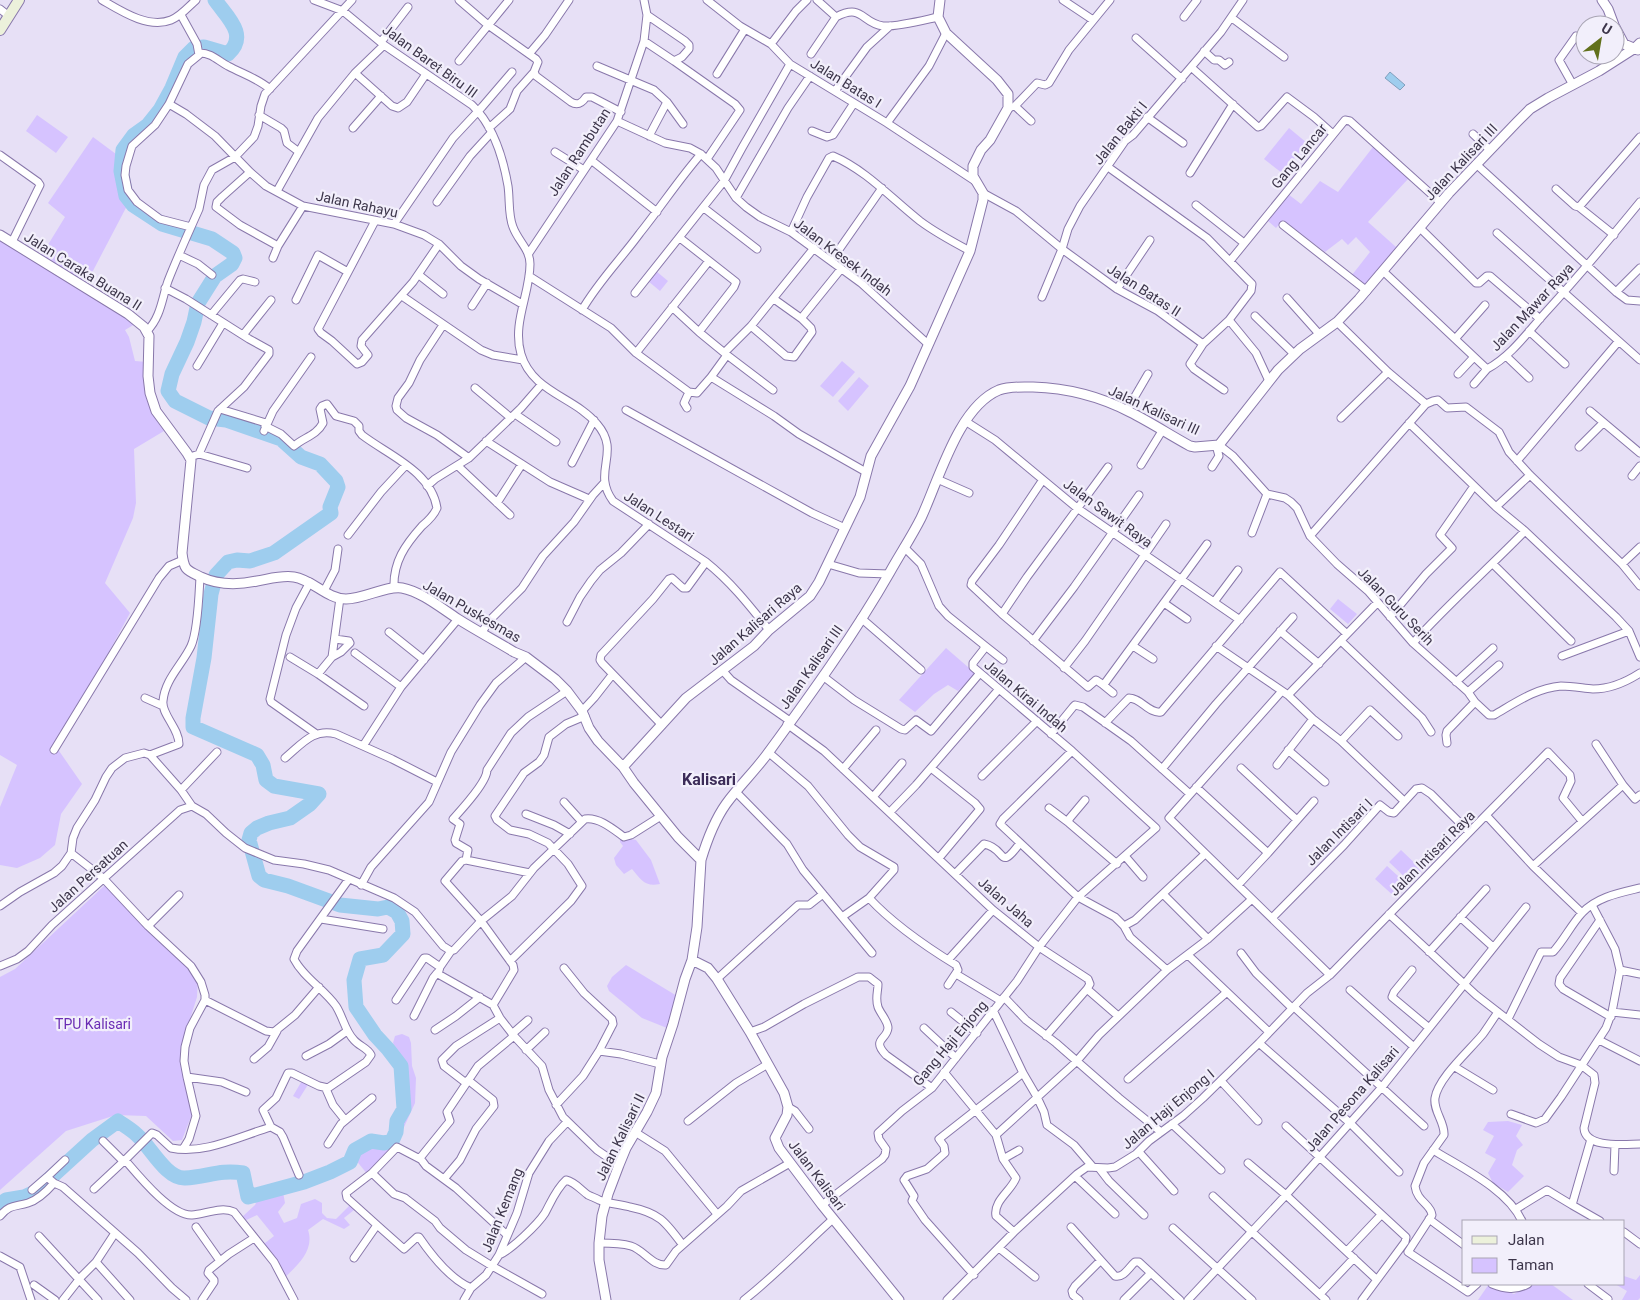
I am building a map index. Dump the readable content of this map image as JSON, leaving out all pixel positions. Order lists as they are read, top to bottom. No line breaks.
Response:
{"streets":{"street":["Jalan Baret Biru III","Jalan Batas I","Jalan Bakti I","Jalan Rambutan","Gang Lancar","Jalan Kalisari III","Jalan Rahayu","Jalan Kresek Indah","Jalan Caraka Buana II","Jalan Batas II","Jalan Mawar Raya","Jalan Sawit Raya","Jalan Lestari","Jalan Guru Serih","Jalan Puskesmas","Jalan Kalisari Raya","Jalan Kirai Indah","Jalan Intisari I","Jalan Intisari Raya","Jalan Persatuan","Jalan Jaha","Gang Haji Enjong","Jalan Pesona Kalisari","Jalan Haji Enjong I","Jalan Kalisari II","Jalan Kalisari","Jalan Kemang"]},"crossings":[["Jalan Baret Biru III","Jalan Rambutan"],["Jalan Batas I","Jalan Batas II"],["Jalan Batas I","Jalan Kalisari Raya"],["Jalan Bakti I","Jalan Batas II"],["Gang Lancar","Jalan Kalisari III"],["Jalan Kalisari III","Jalan Mawar Raya"],["Jalan Kalisari III","Jalan Sawit Raya"],["Jalan Kalisari III","Jalan Kirai Indah"],["Jalan Kalisari III","Jalan Jaha"],["Jalan Kresek Indah","Jalan Kalisari Raya"],["Jalan Batas II","Jalan Kalisari Raya"],["Jalan Lestari","Jalan Kalisari Raya"],["Jalan Puskesmas","Jalan Kalisari Raya"],["Jalan Kalisari Raya","Jalan Jaha"],["Jalan Kirai Indah","Jalan Jaha"],["Jalan Intisari I","Jalan Intisari Raya"],["Jalan Intisari Raya","Jalan Haji Enjong I"],["Jalan Jaha","Gang Haji Enjong"],["Gang Haji Enjong","Jalan Kalisari"]],"districts":["Kalisari"],"parks":["TPU Kalisari"],"legend":["Jalan","Taman"],"north":"top right"}
